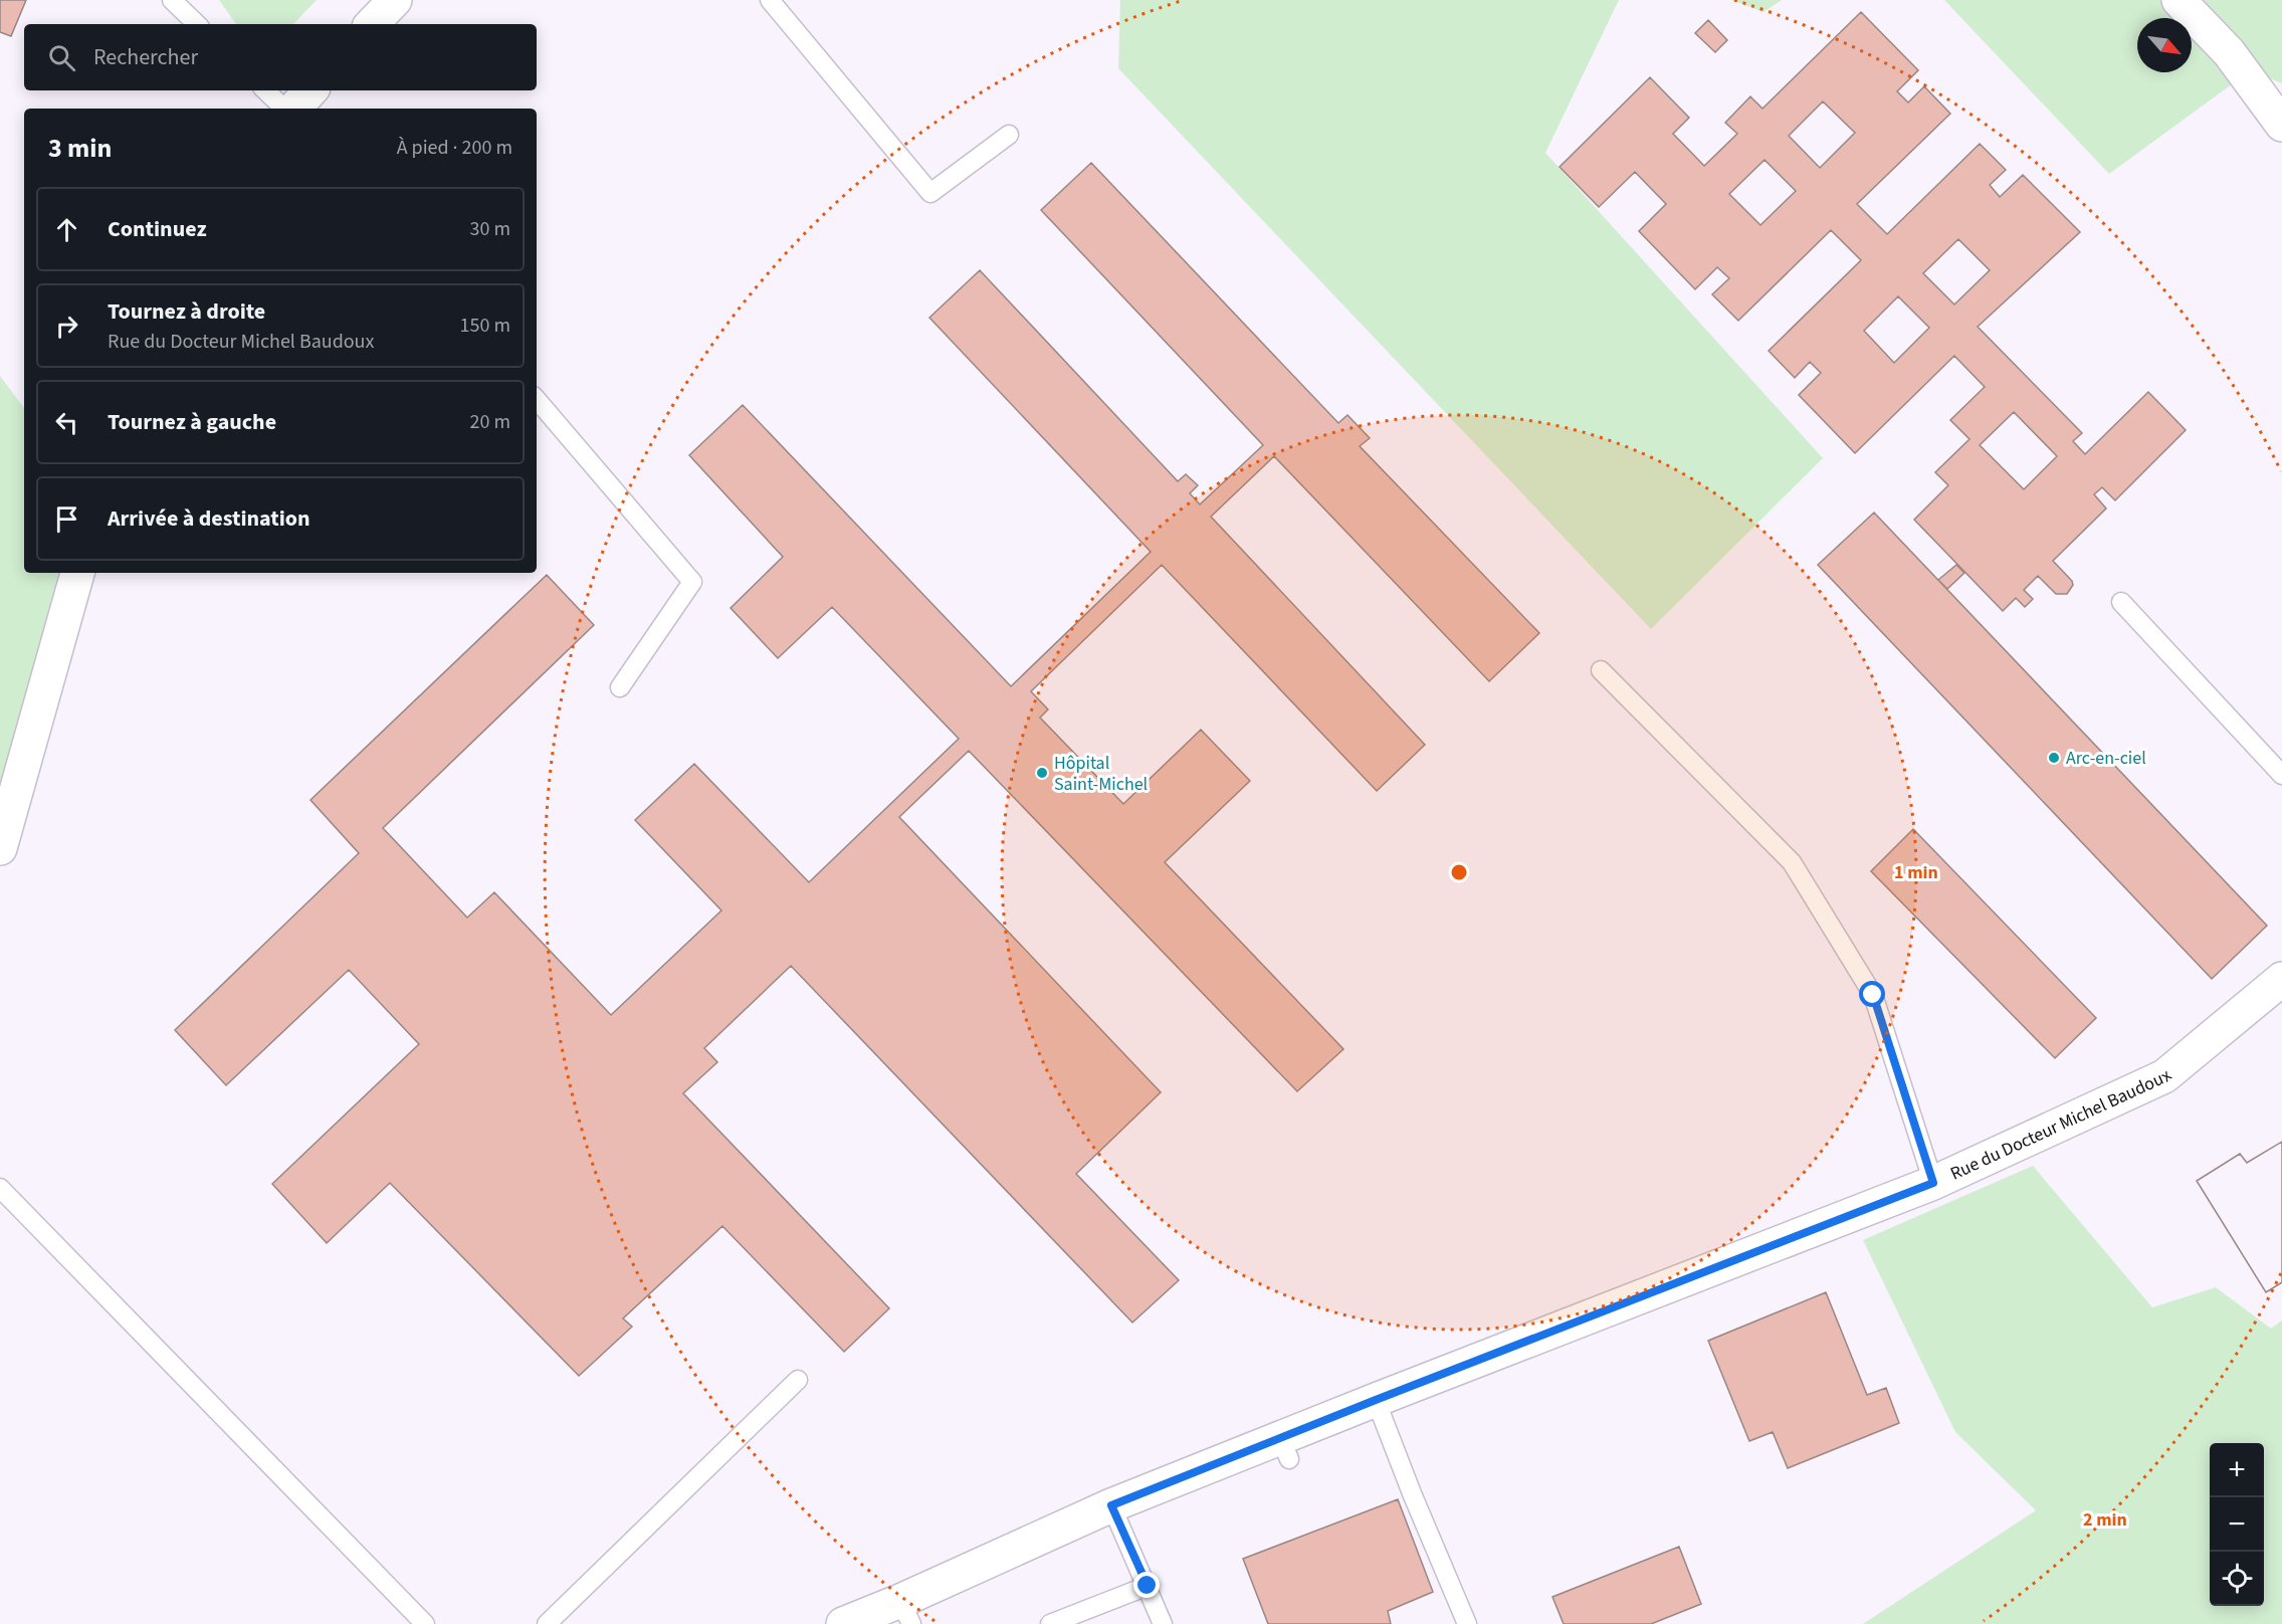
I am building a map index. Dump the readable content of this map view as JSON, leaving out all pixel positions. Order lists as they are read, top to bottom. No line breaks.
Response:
{"streets":{"street":["Rue du Docteur Michel Baudoux"]},"places":["Arc-en-ciel","Hôpital Saint-Michel"],"north":"bottom right","page":{"search":"Rechercher","heading":["3 min","À pied · 200 m"],"list":[["Continuez","30 m"],["Tournez à droite","Rue du Docteur Michel Baudoux","150 m"],["Tournez à gauche","20 m"],"Arrivée à destination"],"map_buttons":["+","−"]},"rings":["1 min","2 min"]}
